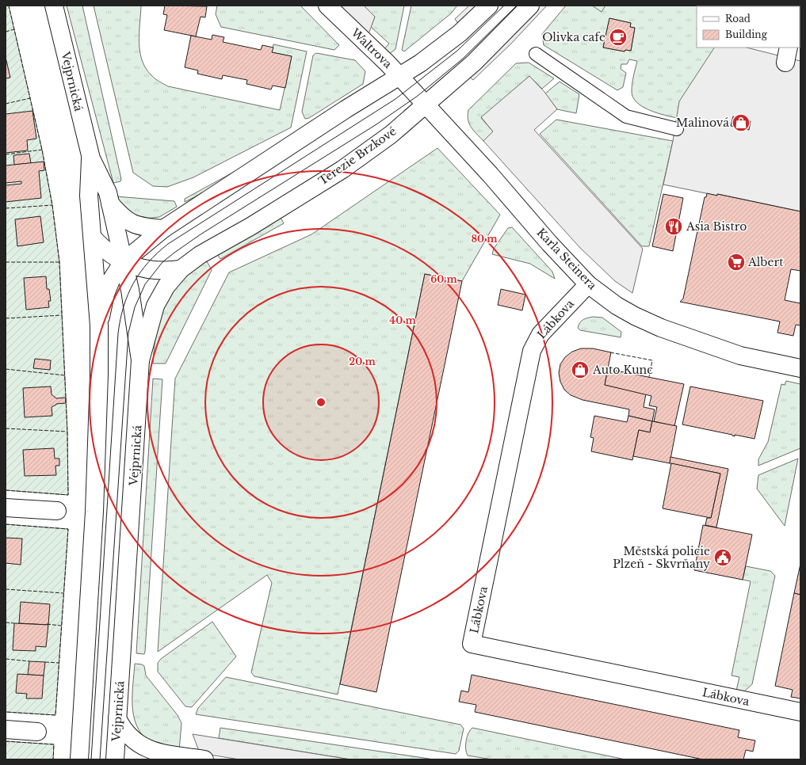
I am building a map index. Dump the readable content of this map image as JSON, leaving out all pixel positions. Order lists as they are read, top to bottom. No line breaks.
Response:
{"streets":{"street":["Waltrova","Vejprnická","Terezie Brzkové","Karla Steinera","Lábkova"]},"crossings":[["Waltrova","Karla Steinera"],["Vejprnická","Terezie Brzkové"],["Terezie Brzkové","Karla Steinera"],["Karla Steinera","Lábkova"]],"places":{"cafe":["Olivka cafe"],"shop":["Malinová","Auto Kunc"],"restaurant":["Asia Bistro"],"supermarket":["Albert"],"public building":["Městská policie Plzeň - Skvrňany"]},"legend":["Road","Building"],"rings":["80 m","60 m","40 m","20 m"]}
